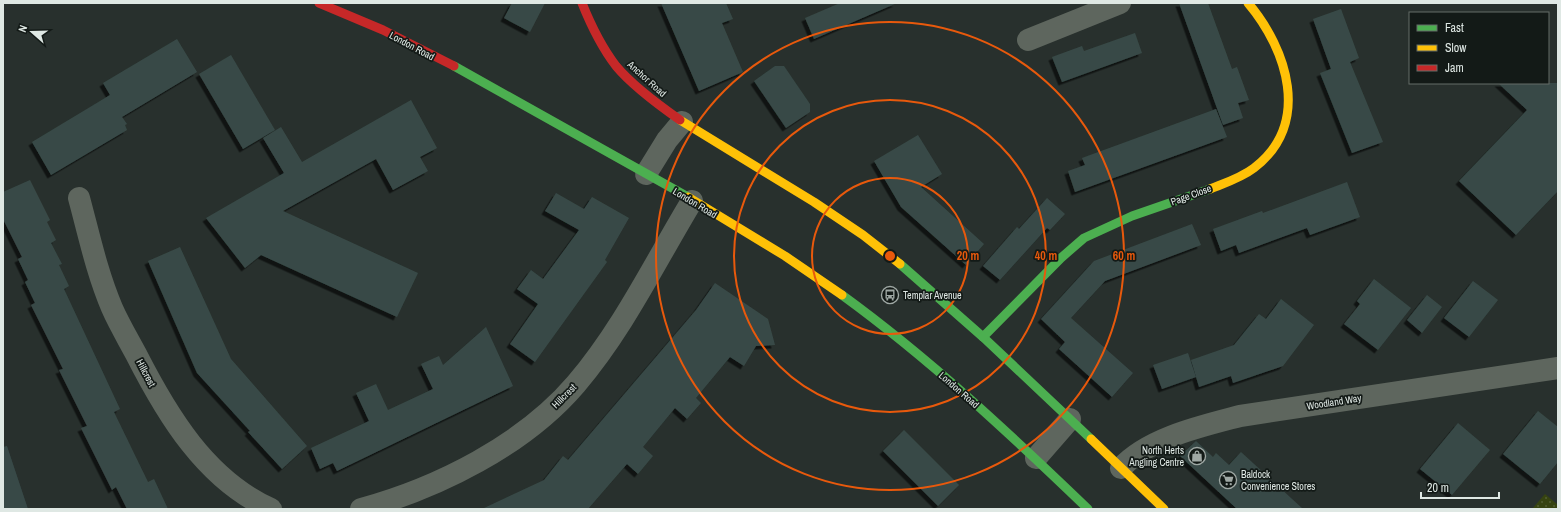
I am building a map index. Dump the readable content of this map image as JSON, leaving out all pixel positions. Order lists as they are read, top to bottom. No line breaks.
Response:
{"streets":{"street":["London Road","Anchor Road","Page Close","Hillcrest","Woodland Way"]},"crossings":[["London Road","Hillcrest"]],"places":{"bus stop":["Templar Avenue"],"shop":["North Herts Angling Centre"],"supermarket":["Baldock Convenience Stores"]},"legend":["Fast","Slow","Jam"],"scale_bar":"20 m","north":"left","rings":["20 m","40 m","60 m"]}
